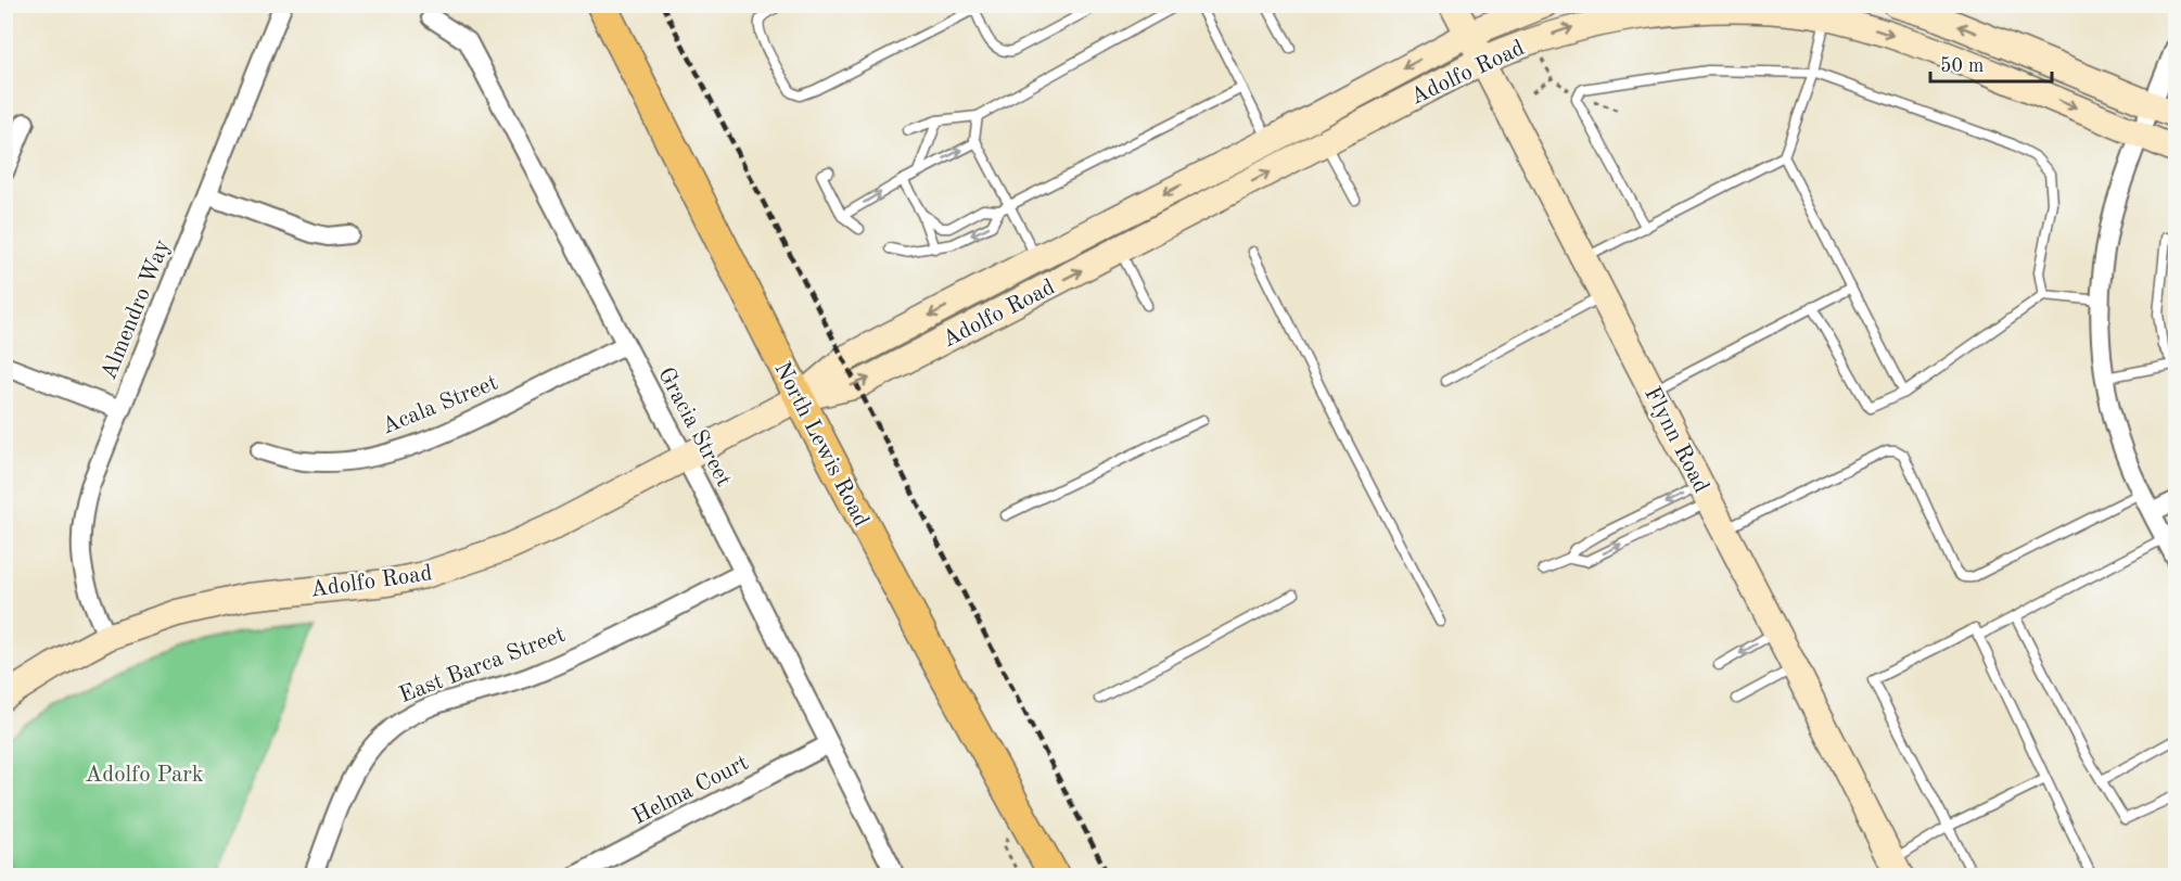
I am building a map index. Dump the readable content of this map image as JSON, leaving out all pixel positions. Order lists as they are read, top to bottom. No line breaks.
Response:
{"streets":{"main road":["Adolfo Road","Flynn Road","North Lewis Road"],"street":["Almendro Way","Acala Street","Gracia Street","East Barca Street","Helma Court"]},"crossings":[["Adolfo Road","Almendro Way"],["Adolfo Road","Gracia Street"],["Adolfo Road","Flynn Road"],["Adolfo Road","North Lewis Road"],["Acala Street","Gracia Street"],["Gracia Street","East Barca Street"],["Gracia Street","Helma Court"]],"parks":["Adolfo Park"],"scale_bar":"50 m"}
